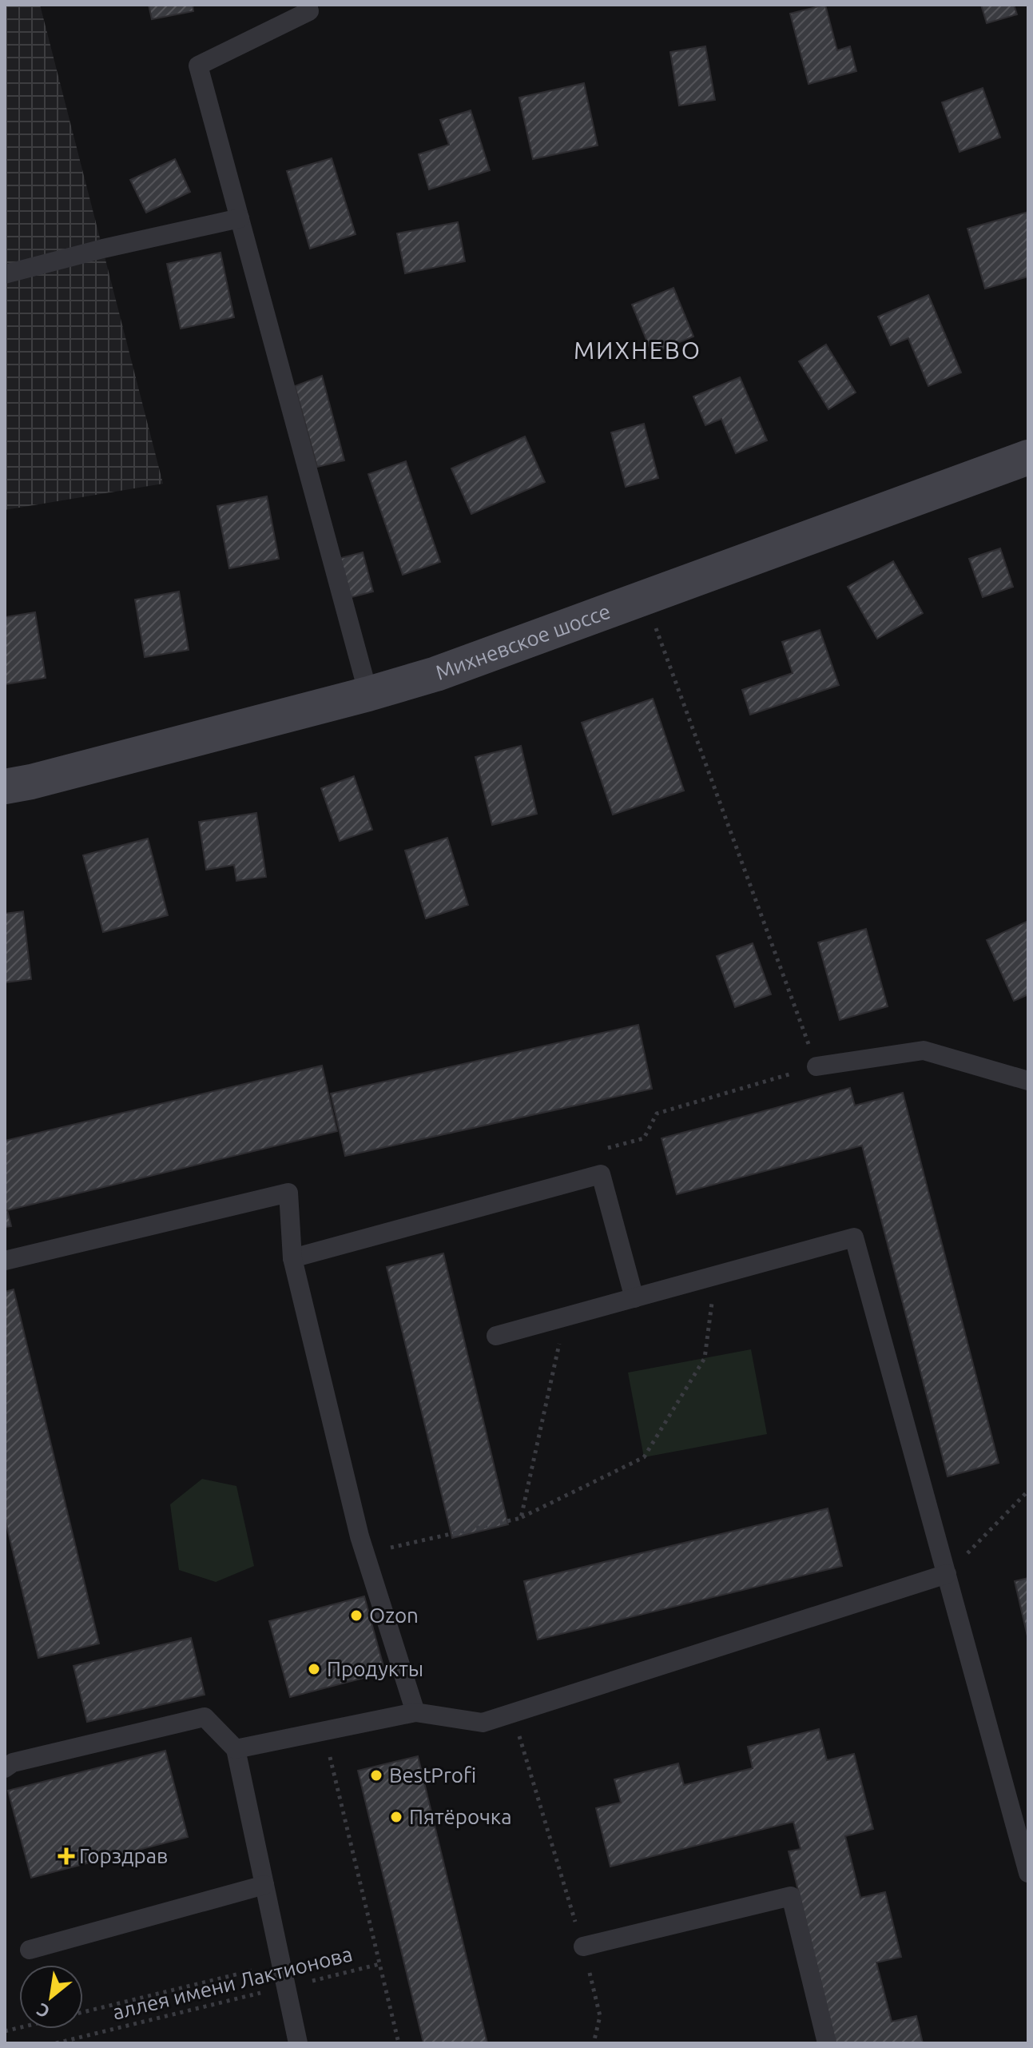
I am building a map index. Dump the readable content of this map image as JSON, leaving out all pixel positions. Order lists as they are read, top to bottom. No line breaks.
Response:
{"streets":{"street":["Михневское шоссе"],"path":["аллея имени Лактионова"]},"districts":["МИХНЕВО"],"places":{"other":["Ozon","Продукты","BestProfi","Пятёрочка"],"health":["Горздрав"]},"north":"bottom left"}
